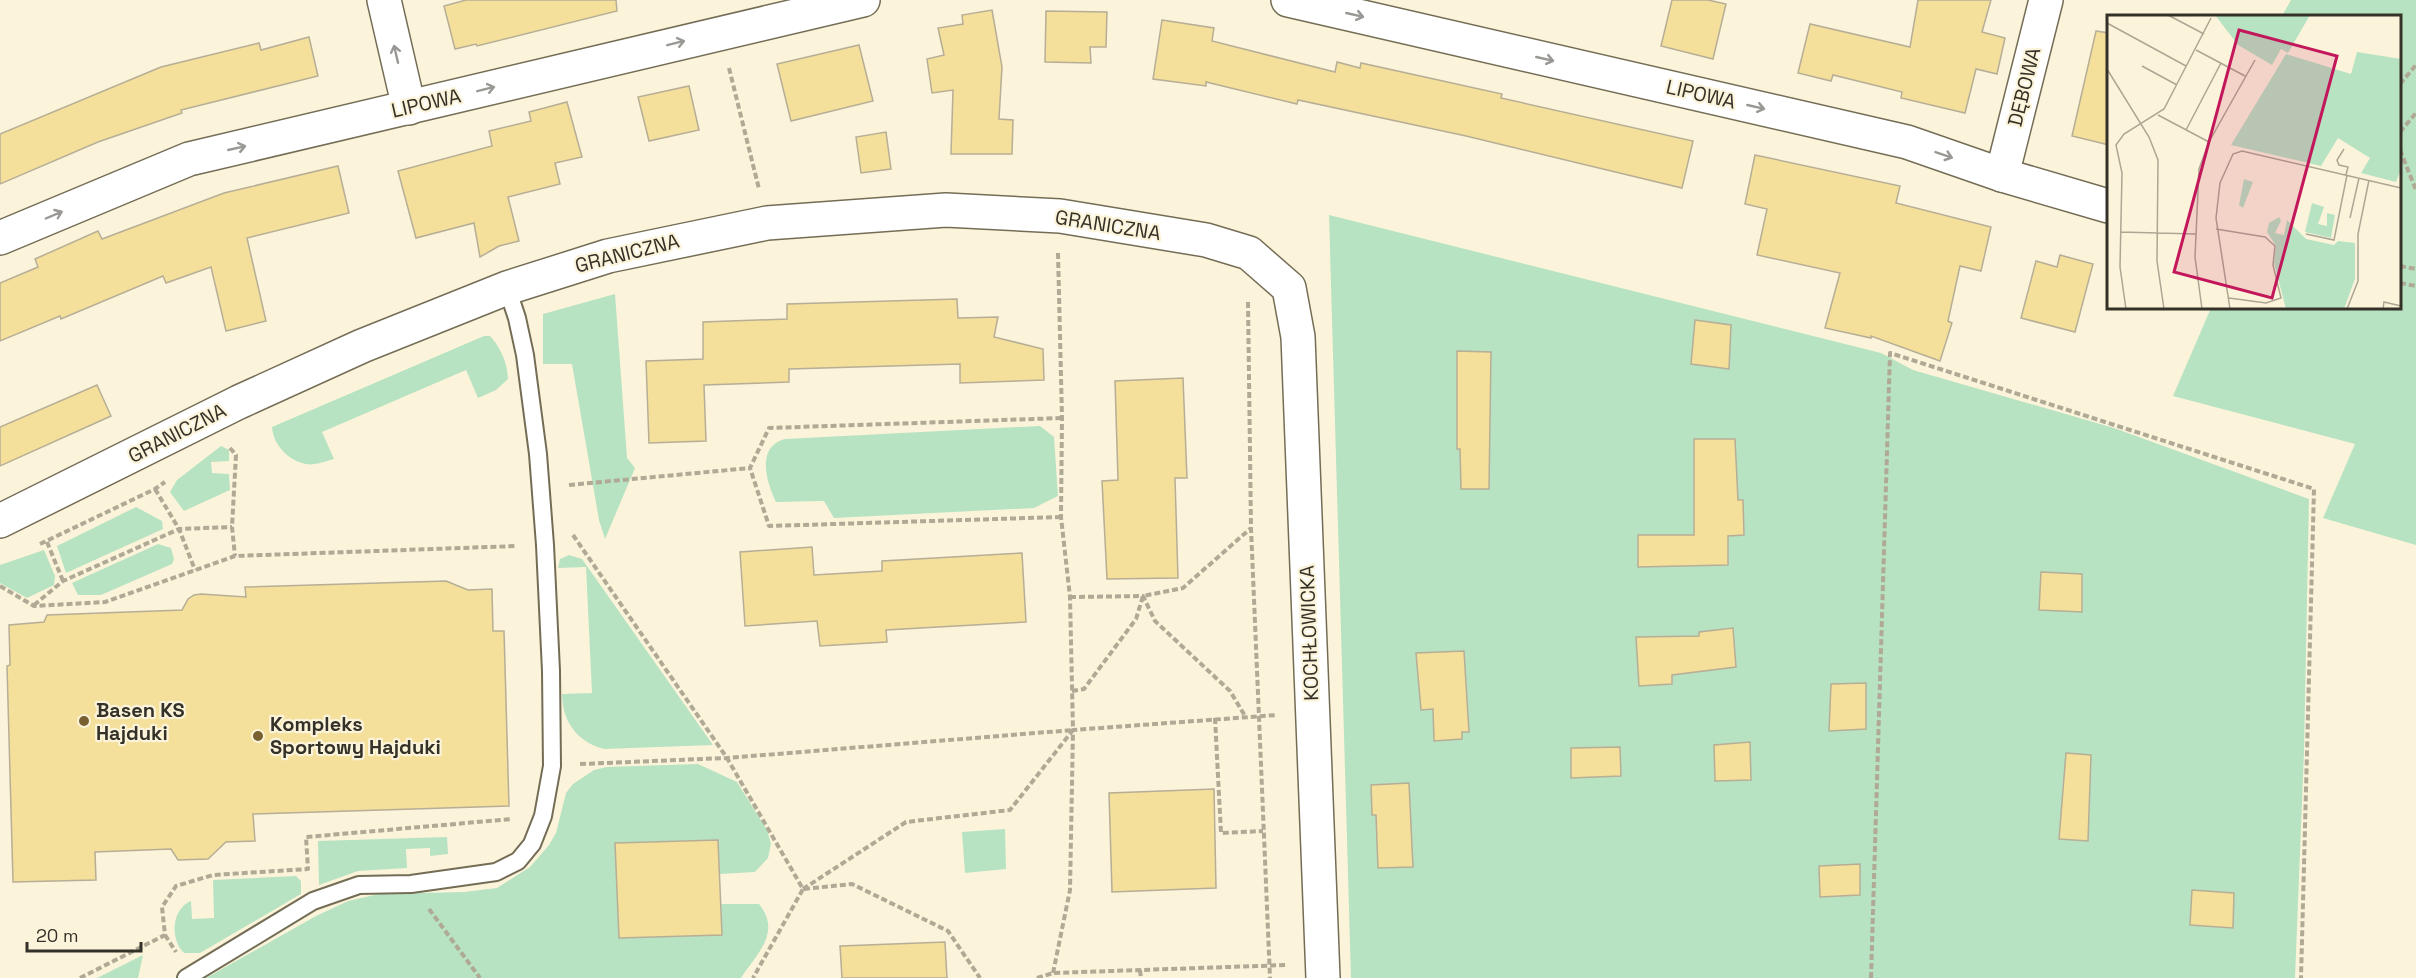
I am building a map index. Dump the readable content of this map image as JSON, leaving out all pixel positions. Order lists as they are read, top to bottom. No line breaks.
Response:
{"streets":{"street":["DĘBOWA","LIPOWA","GRANICZNA","KOCHŁOWICKA"]},"crossings":[["DĘBOWA","LIPOWA"],["GRANICZNA","KOCHŁOWICKA"]],"one_way":["LIPOWA"],"places":["Basen KS Hajduki","Kompleks Sportowy Hajduki"],"scale_bar":"20 m"}
